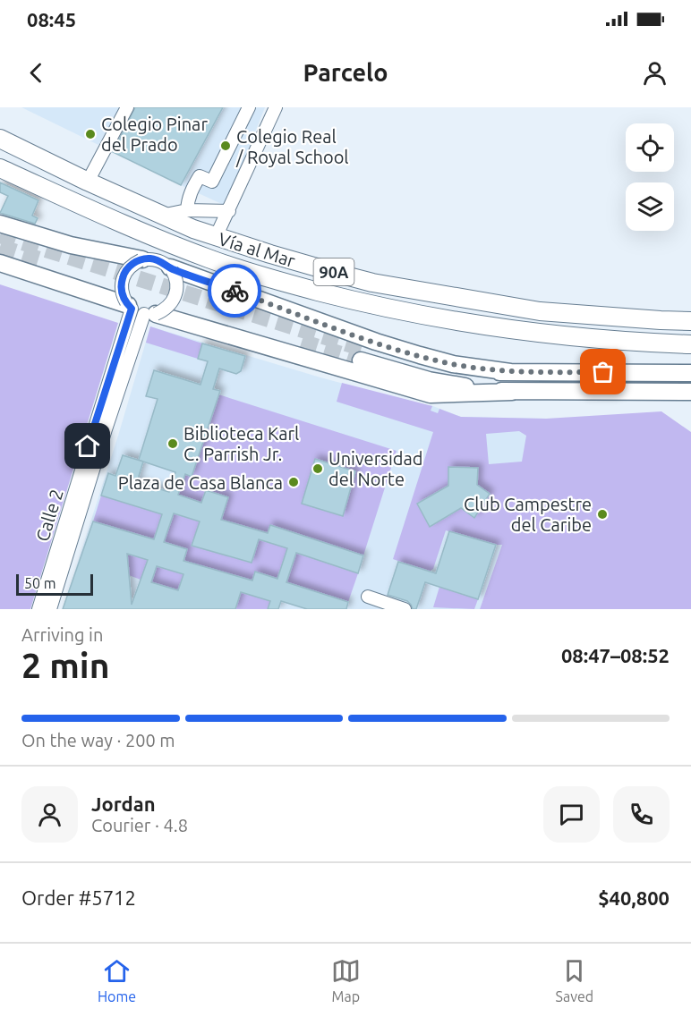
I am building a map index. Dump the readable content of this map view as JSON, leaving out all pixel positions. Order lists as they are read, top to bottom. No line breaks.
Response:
{"streets":{"highway":["Vía al Mar","90A"],"street":["Calle 2"]},"places":["Colegio Pinar del Prado","Colegio Real / Royal School","Biblioteca Karl C. Parrish Jr.","Universidad del Norte","Plaza de Casa Blanca","Club Campestre del Caribe"],"scale_bar":"50 m","page":{"status":"08:45","header":"Parcelo","scale":"50 m","heading":["2 min","Arriving in","08:47–08:52"],"panel":["Jordan","Courier · 4.8","Order #5712","$40,800"],"bar":"On the way · 200 m","tabs":["Home","Map","Saved"]}}
